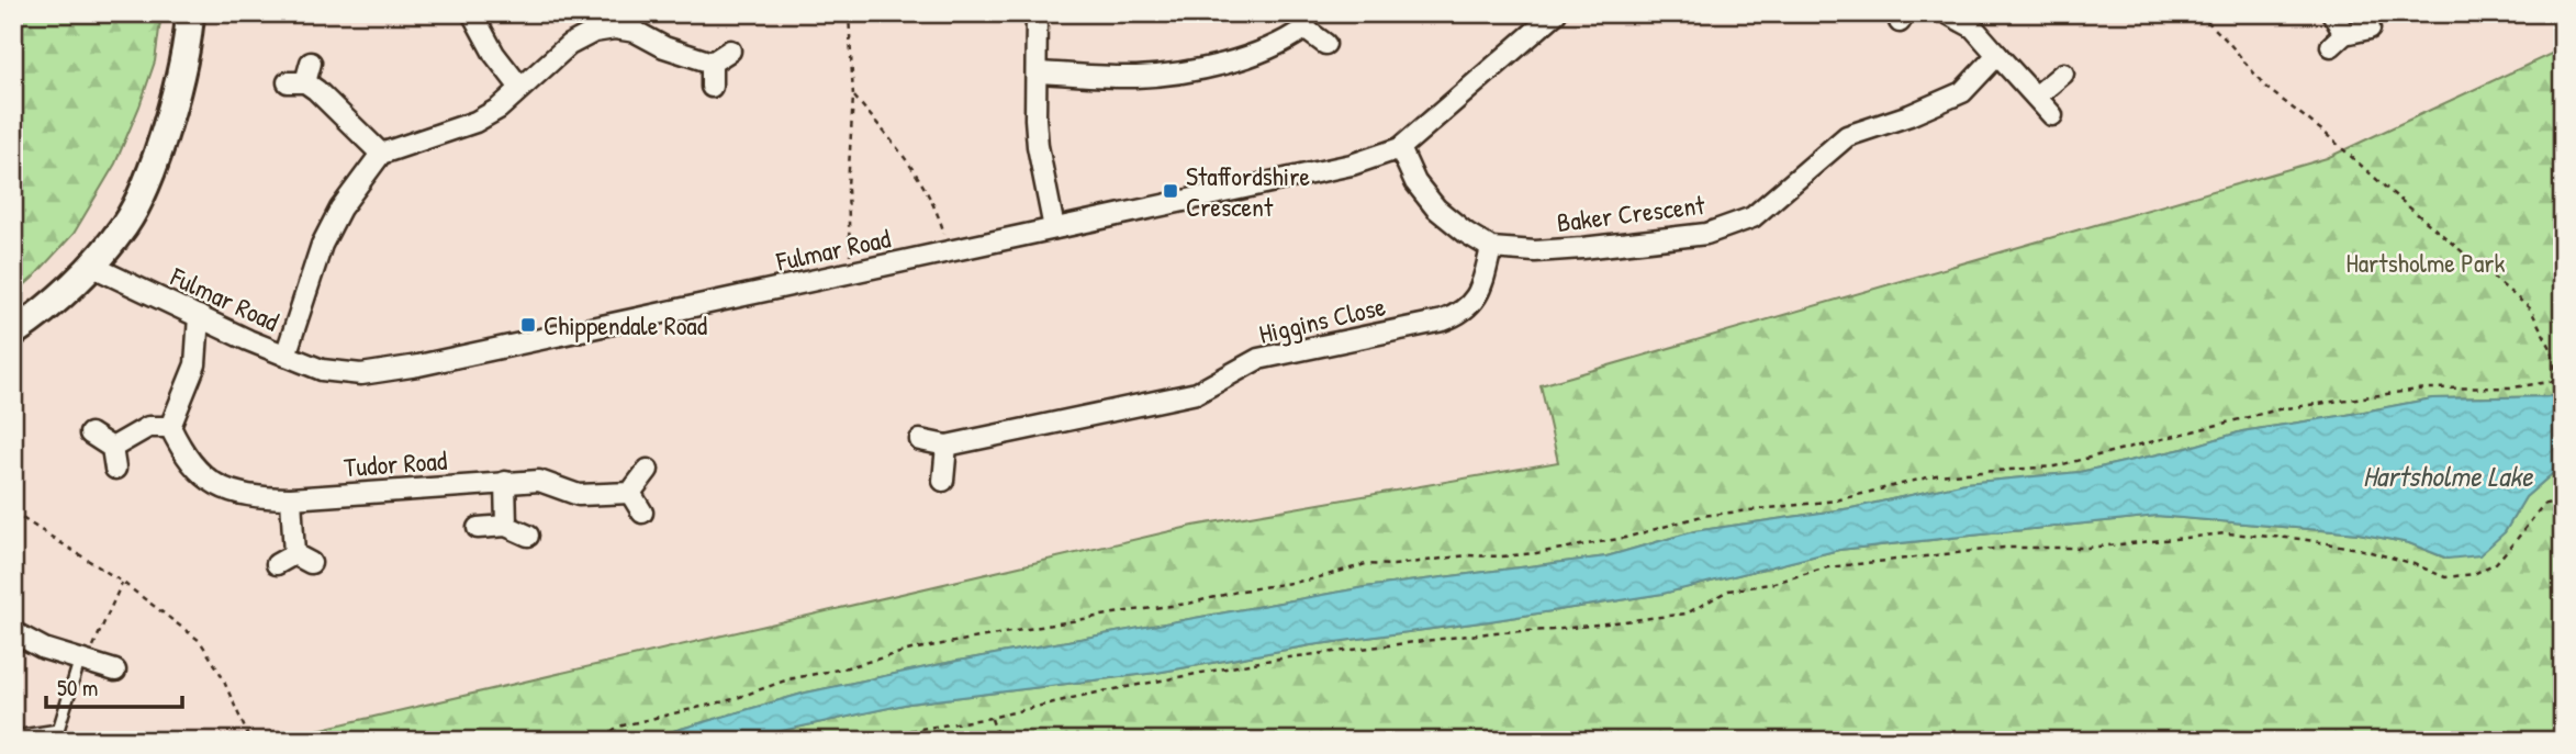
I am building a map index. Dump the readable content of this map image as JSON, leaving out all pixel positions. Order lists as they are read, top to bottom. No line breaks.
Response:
{"streets":{"street":["Baker Crescent","Fulmar Road","Higgins Close","Tudor Road"]},"crossings":[["Baker Crescent","Fulmar Road"],["Baker Crescent","Higgins Close"]],"water":["Hartsholme Lake"],"parks":["Hartsholme Park"],"places":{"transit":["Staffordshire Crescent","Chippendale Road"]},"scale_bar":"50 m"}
